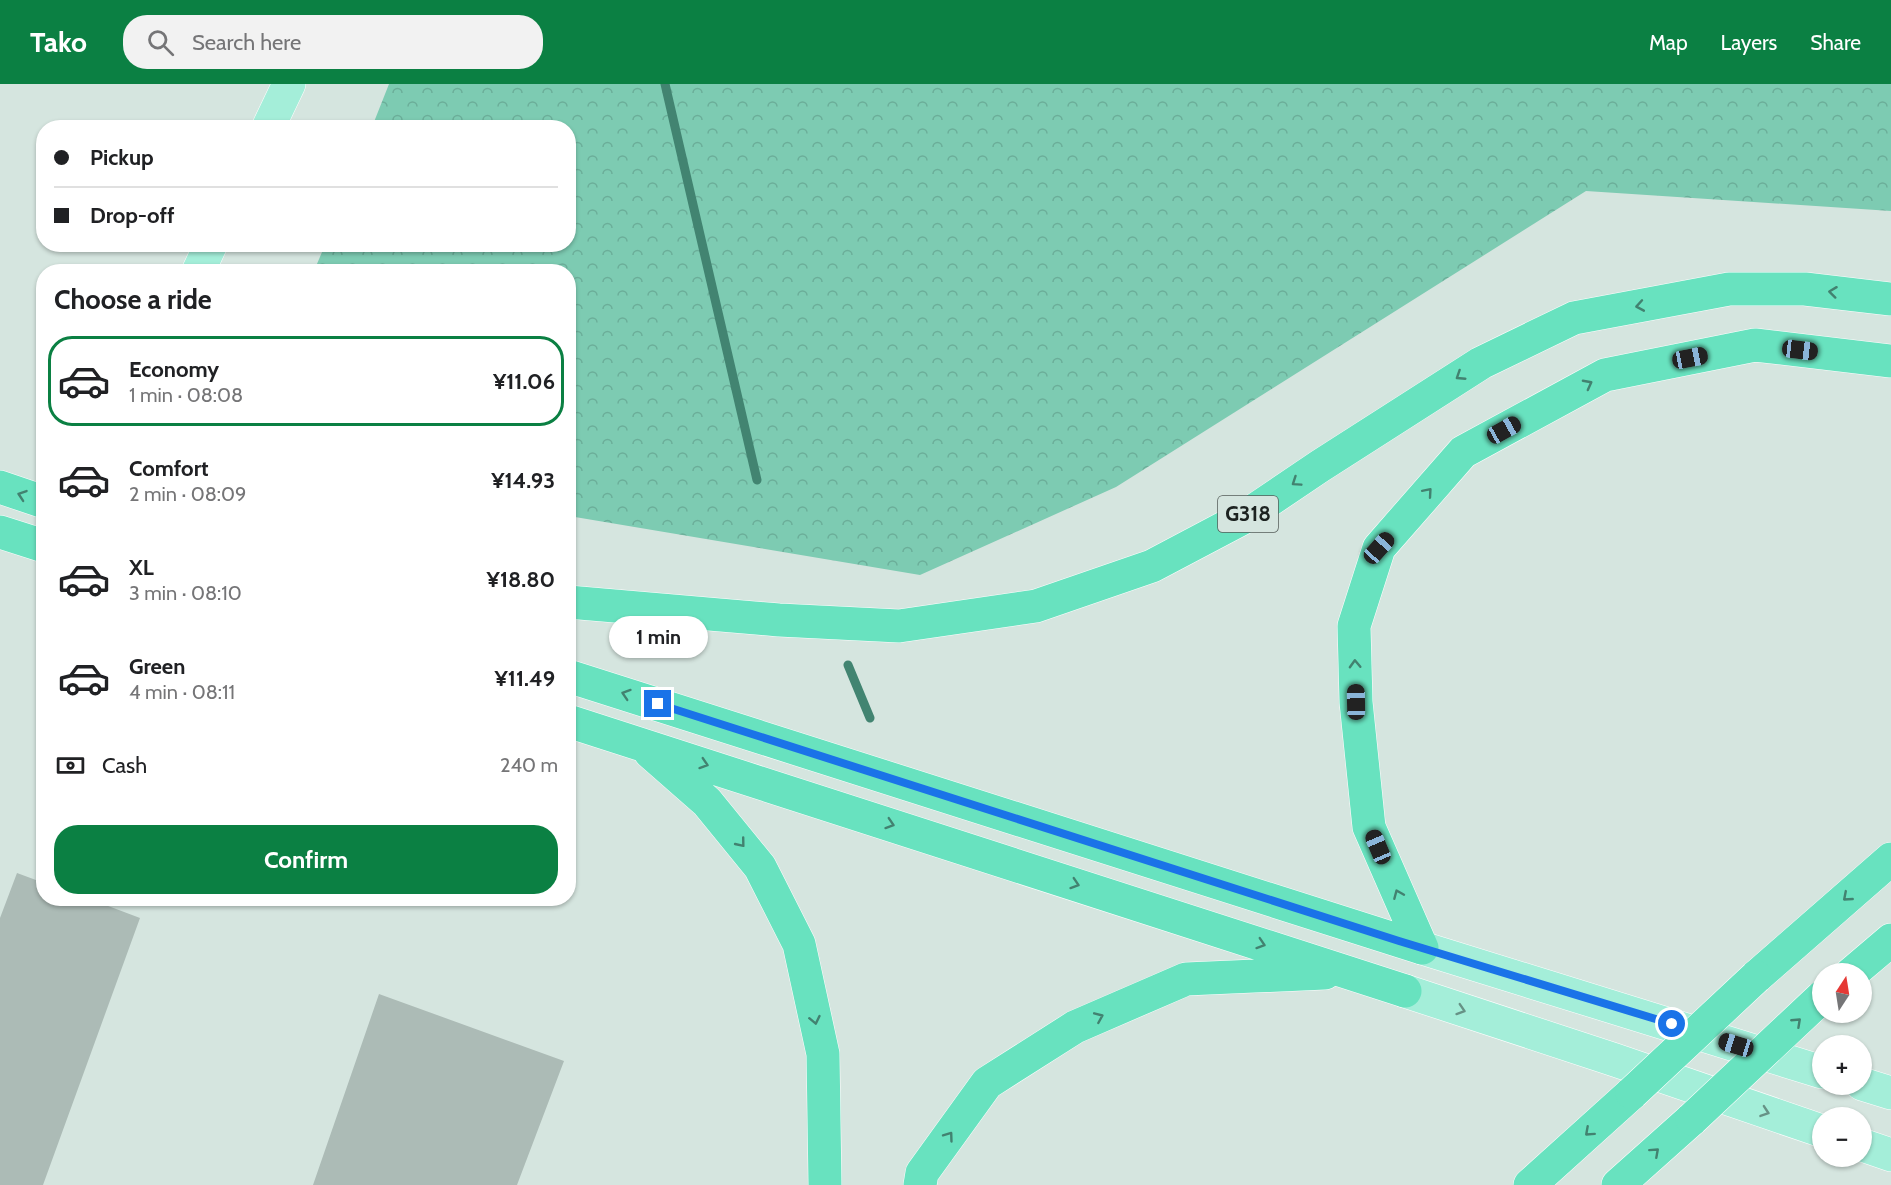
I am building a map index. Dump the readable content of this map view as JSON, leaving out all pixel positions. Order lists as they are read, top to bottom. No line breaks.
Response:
{"streets":{"highway":["G318"]},"north":"top","page":{"header":"Tako","search":"Search here","nav":["Map","Layers","Share"],"banner":["Pickup","Drop-off"],"heading":"Choose a ride","list":[{"name":"Economy","note":"1 min · 08:08","value":"¥11.06"},{"name":"Comfort","note":"2 min · 08:09","value":"¥14.93"},{"name":"XL","note":"3 min · 08:10","value":"¥18.80"},{"name":"Green","note":"4 min · 08:11","value":"¥11.49"}],"bubble":"1 min","pay":["Cash","240 m"],"buttons":"Confirm","map_buttons":["+","−"]}}
